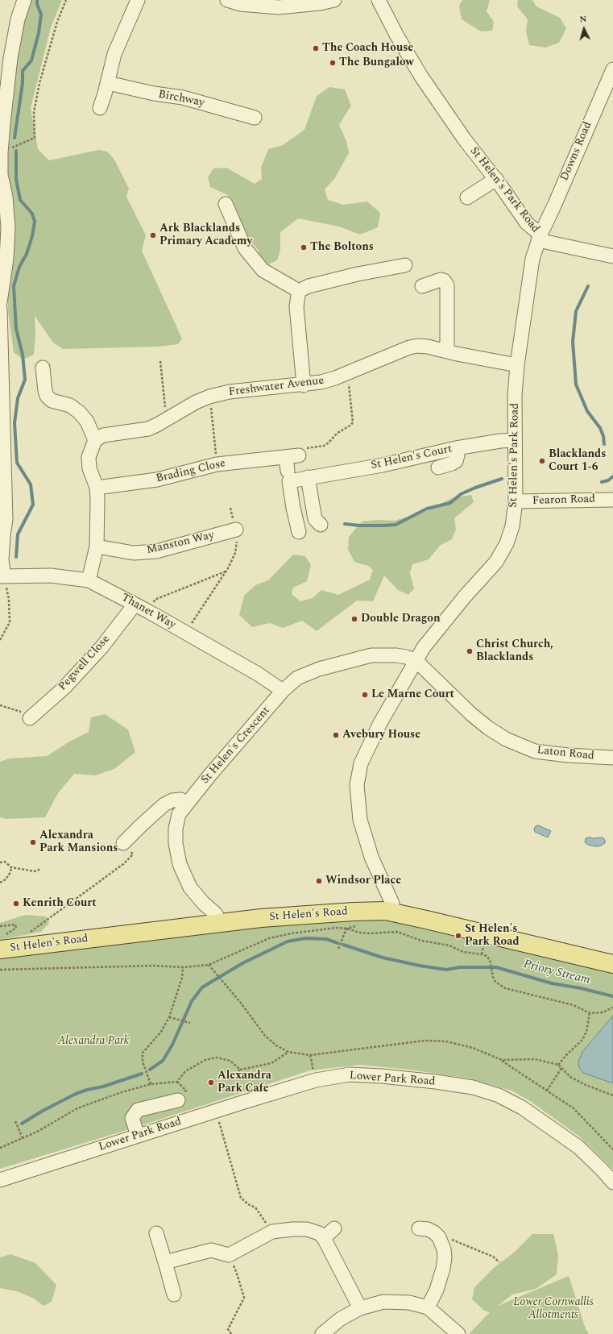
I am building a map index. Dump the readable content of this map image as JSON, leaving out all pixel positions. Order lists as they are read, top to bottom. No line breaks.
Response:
{"streets":{"main road":["St Helen's Road"],"street":["Birchway","Downs Road","St Helen's Park Road","Freshwater Avenue","St Helen's Court","Brading Close","Fearon Road","Manston Way","Thanet Way","Pegwell Close","St Helen's Crescent","Laton Road","Lower Park Road"]},"crossings":[["Downs Road","St Helen's Park Road"],["St Helen's Park Road","Freshwater Avenue"],["St Helen's Park Road","St Helen's Court"],["St Helen's Park Road","Fearon Road"],["St Helen's Park Road","St Helen's Crescent"],["St Helen's Park Road","Laton Road"],["St Helen's Park Road","St Helen's Road"],["Thanet Way","Pegwell Close"],["Thanet Way","St Helen's Crescent"],["St Helen's Crescent","Laton Road"],["St Helen's Crescent","St Helen's Road"]],"water":["Priory Stream"],"parks":["Alexandra Park","Lower Cornwallis Allotments"],"places":["The Coach House","The Bungalow","Ark Blacklands Primary Academy","The Boltons","Blacklands Court 1-6","Double Dragon","Christ Church, Blacklands","Le Marne Court","Avebury House","Alexandra Park Mansions","Windsor Place","Kenrith Court","St Helen's Park Road","Alexandra Park Cafe"],"north":"top"}
